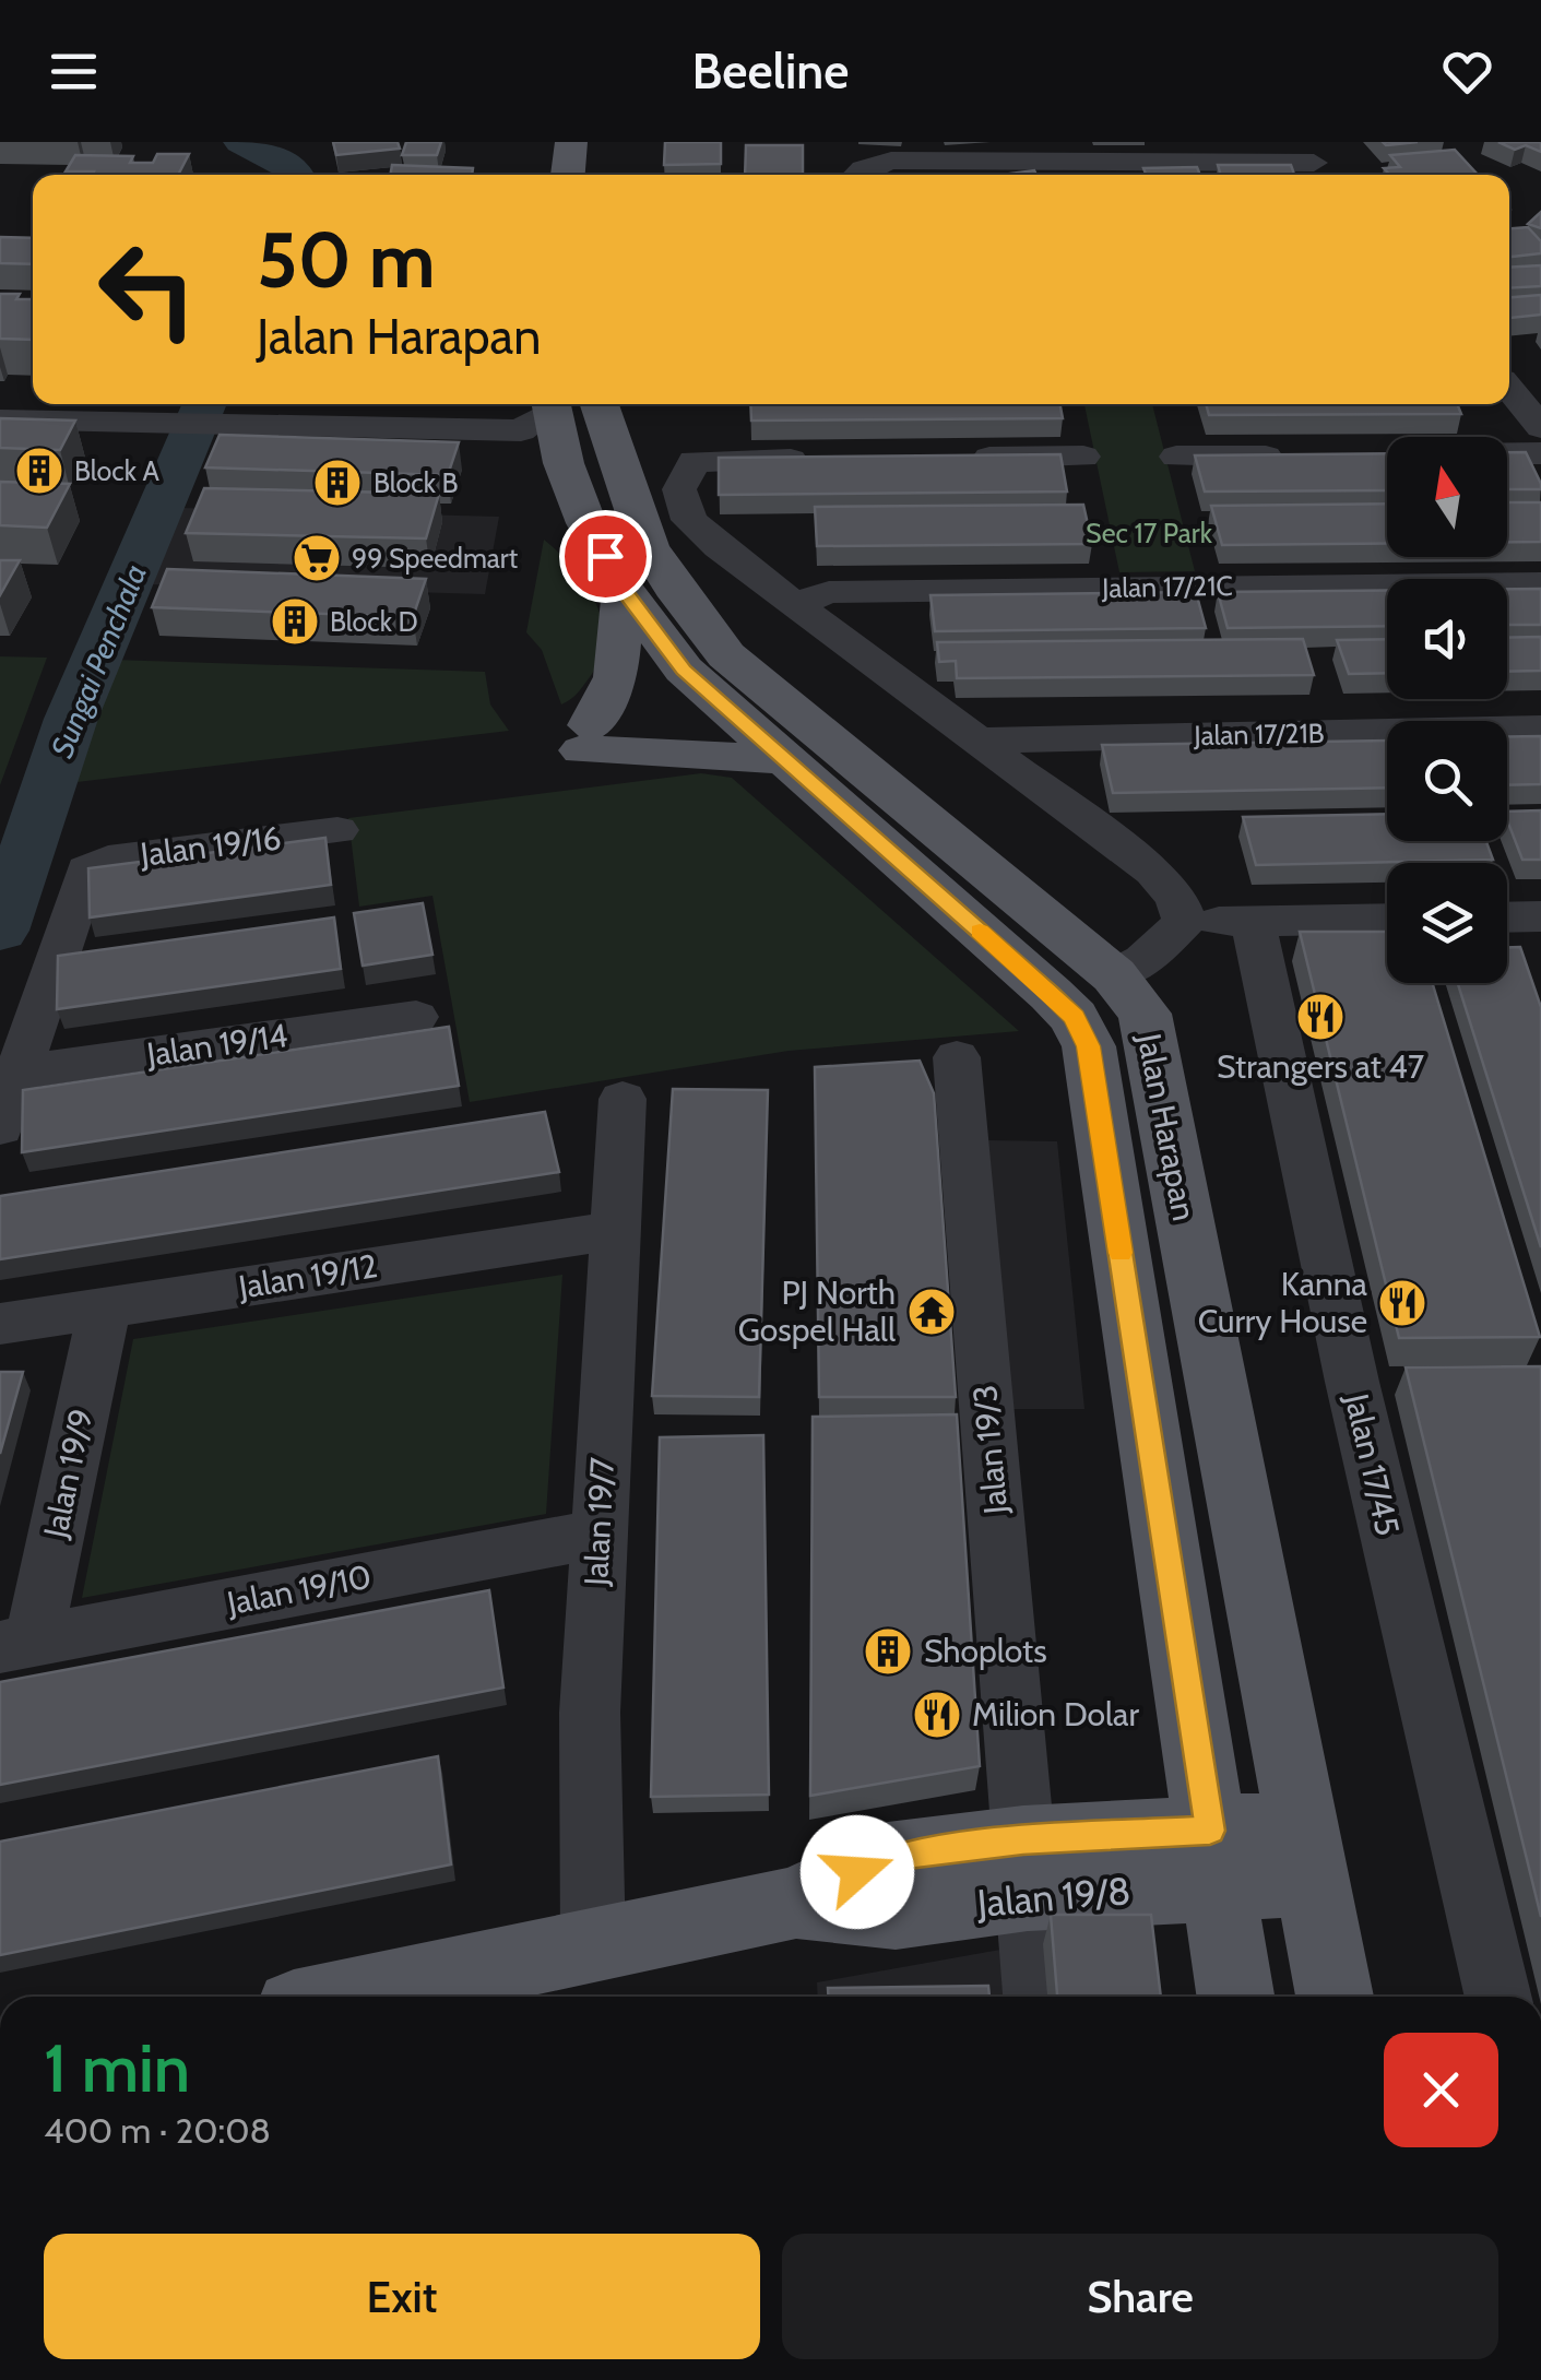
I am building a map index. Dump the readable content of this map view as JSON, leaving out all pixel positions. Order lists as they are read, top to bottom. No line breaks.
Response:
{"streets":{"main road":["Jalan Harapan","Jalan 19/8"],"street":["Jalan 17/21C","Jalan 17/21B","Jalan 19/16","Jalan 19/14","Jalan 19/12","Jalan 19/3","Jalan 17/45","Jalan 19/9","Jalan 19/7","Jalan 19/10"]},"crossings":[["Jalan 19/16","Jalan 19/14"],["Jalan Harapan","Jalan 19/8"],["Jalan 19/12","Jalan 19/9"],["Jalan 19/12","Jalan 19/7"],["Jalan 19/3","Jalan 19/8"],["Jalan 19/9","Jalan 19/10"],["Jalan 19/7","Jalan 19/10"],["Jalan 19/7","Jalan 19/8"]],"water":["Sungai Penchala"],"parks":["Sec 17 Park"],"places":{"building":["Block A","Block B","Block D","Shoplots"],"supermarket":["99 Speedmart"],"restaurant":["Strangers at 47","Kanna Curry House","Milion Dolar"],"temple":["PJ North Gospel Hall"]},"north":"top","page":{"header":"Beeline","turn":["50 m","Jalan Harapan"],"heading":["1 min","400 m · 20:08"],"buttons":["Exit","Share"]}}
